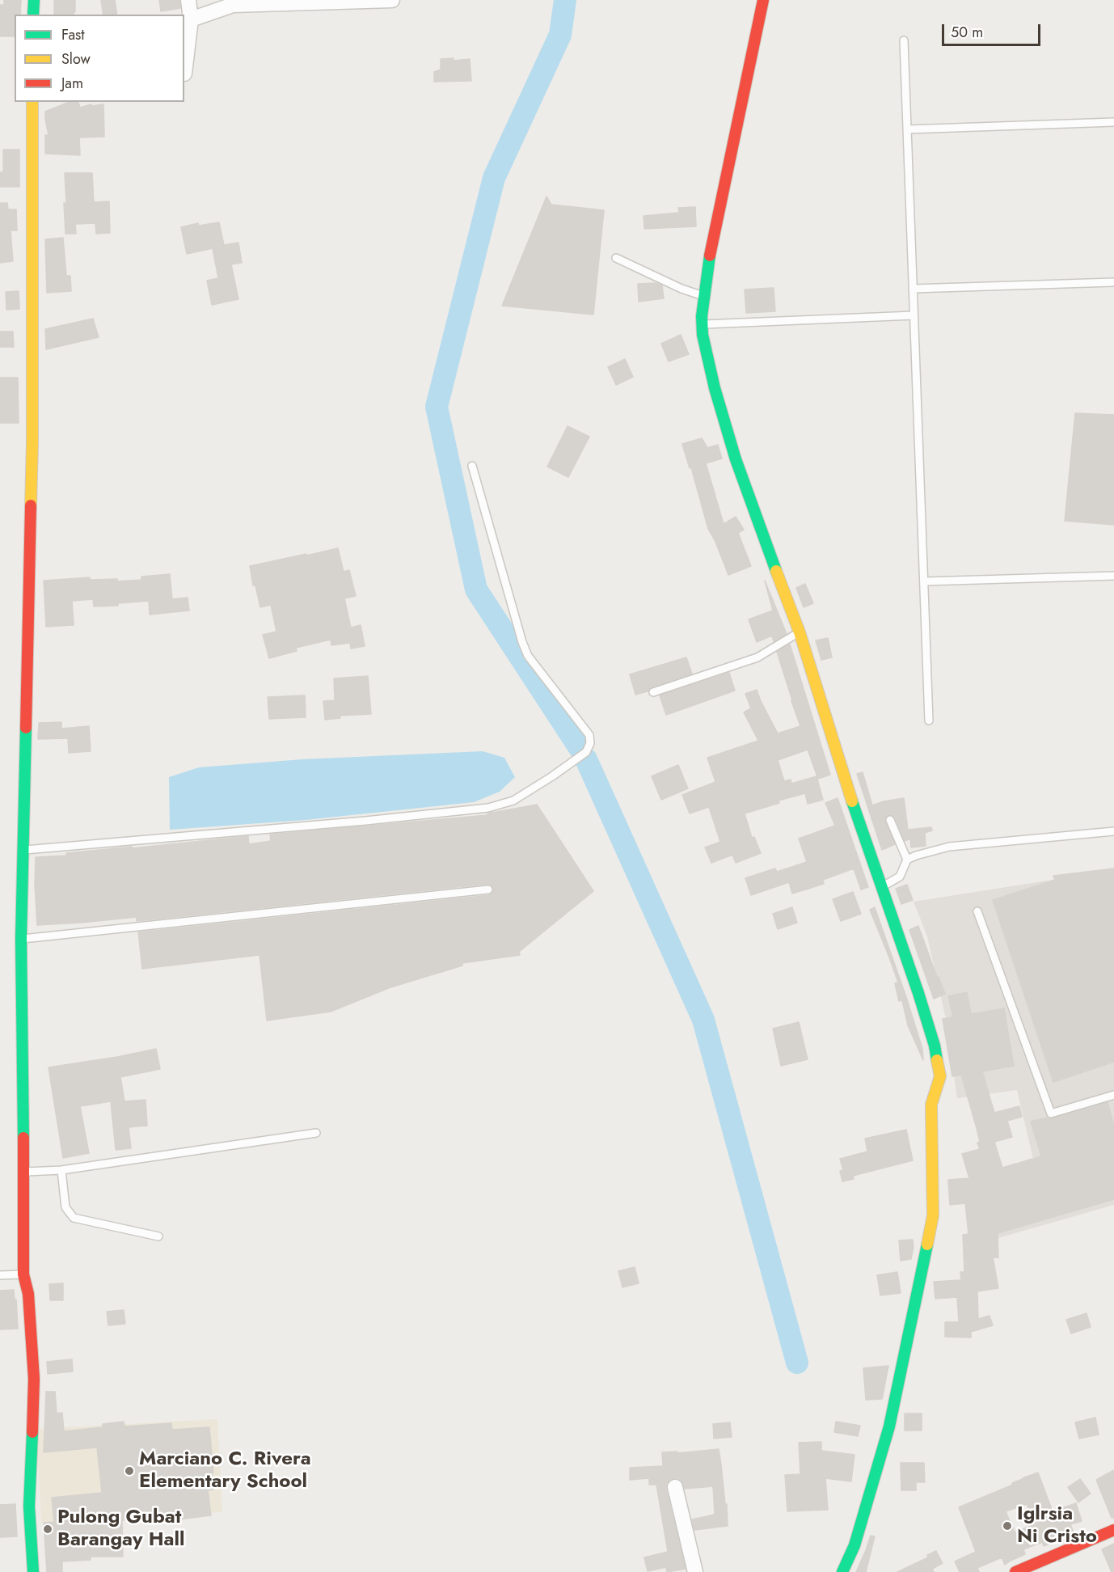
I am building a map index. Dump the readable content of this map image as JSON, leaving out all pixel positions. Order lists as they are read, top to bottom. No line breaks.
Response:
{"places":["Marciano C. Rivera Elementary School","Iglrsia Ni Cristo","Pulong Gubat Barangay Hall"],"legend":["Fast","Slow","Jam"],"scale_bar":"50 m"}
